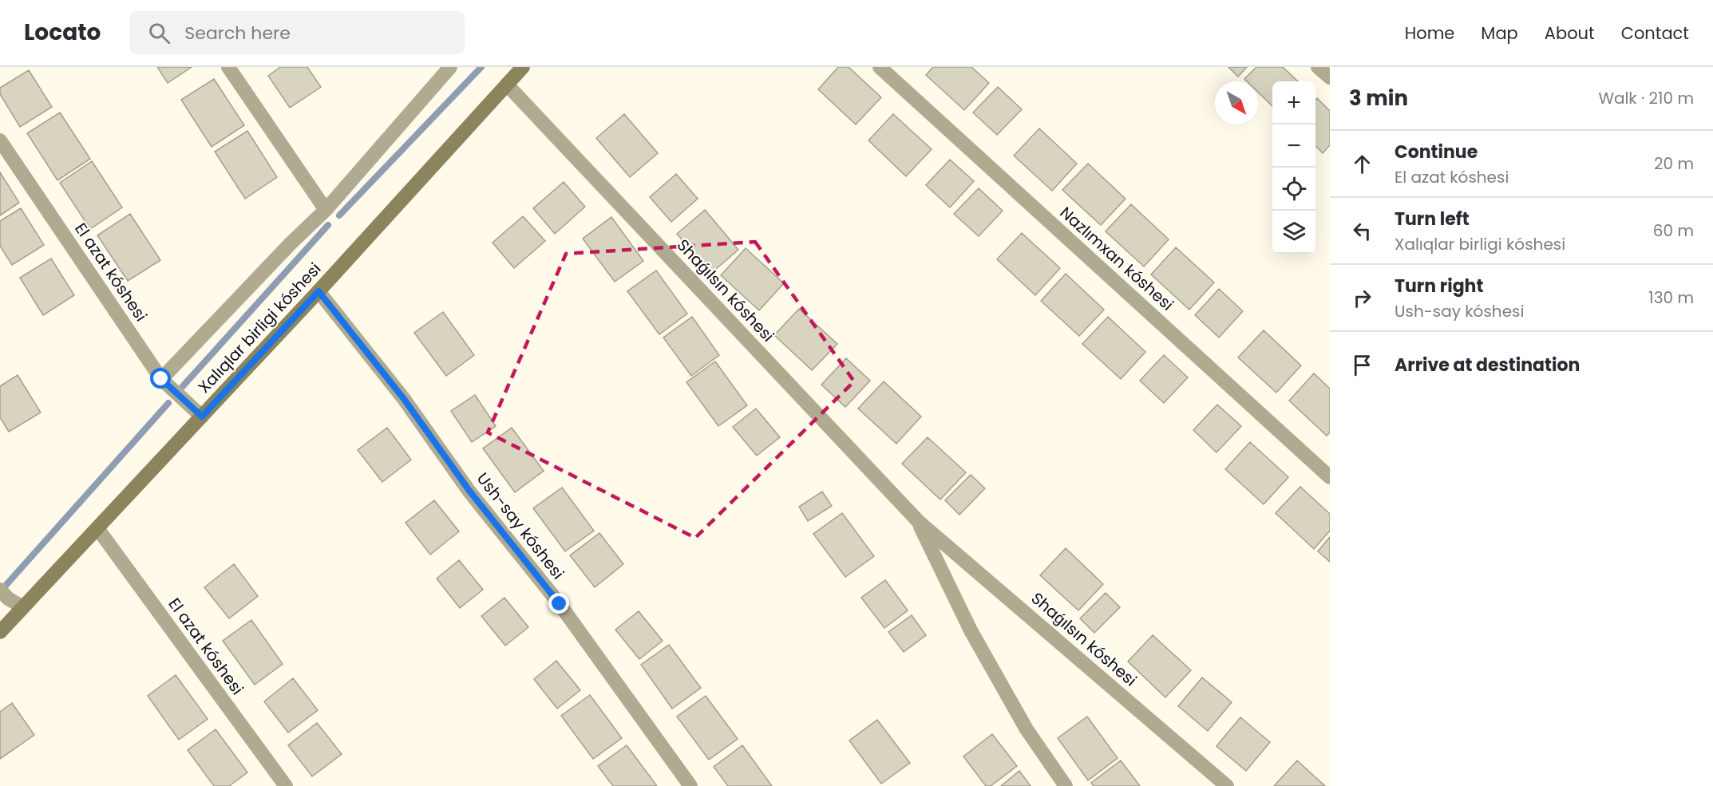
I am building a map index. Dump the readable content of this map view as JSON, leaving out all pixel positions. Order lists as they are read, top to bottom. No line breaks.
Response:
{"streets":{"street":["Nazlımxan kóshesi","El azat kóshesi","Shaǵılsın kóshesi","Xalıqlar birligi kóshesi","Ush-say kóshesi"]},"crossings":[["El azat kóshesi","Xalıqlar birligi kóshesi"],["Shaǵılsın kóshesi","Xalıqlar birligi kóshesi"],["Xalıqlar birligi kóshesi","Ush-say kóshesi"]],"north":"bottom right","page":{"header":"Locato","search":"Search here","nav":["Home","Map","About","Contact"],"heading":["3 min","Walk · 210 m"],"map_buttons":["+","−"],"list":[["Continue","El azat kóshesi","20 m"],["Turn left","Xalıqlar birligi kóshesi","60 m"],["Turn right","Ush-say kóshesi","130 m"],"Arrive at destination"]}}
